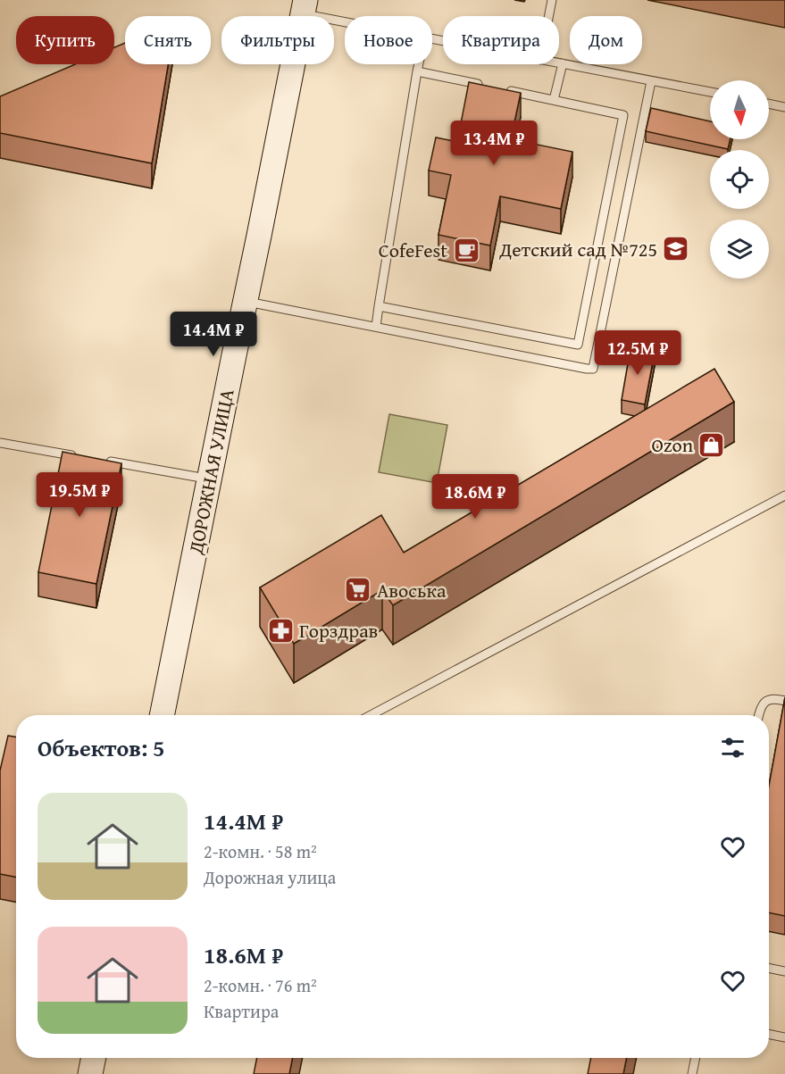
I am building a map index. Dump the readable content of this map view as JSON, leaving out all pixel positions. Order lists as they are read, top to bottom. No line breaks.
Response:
{"streets":{"main road":["ДОРОЖНАЯ УЛИЦА"]},"places":{"school or university":["Детский сад №725"],"cafe":["CofeFest"],"shop":["Ozon"],"supermarket":["Авоська"],"pharmacy":["Горздрав"]},"north":"bottom","page":{"chip":["Купить","Снять","Фильтры","Новое","Квартира","Дом"],"price":["13.4M ₽","14.4M ₽","12.5M ₽","19.5M ₽","18.6M ₽"],"heading":"Объектов: 5","list":[{"name":"14.4M ₽","note":"2-комн. · 58 m² · Дорожная улица"},{"name":"18.6M ₽","note":"2-комн. · 76 m² · Квартира"}]}}
